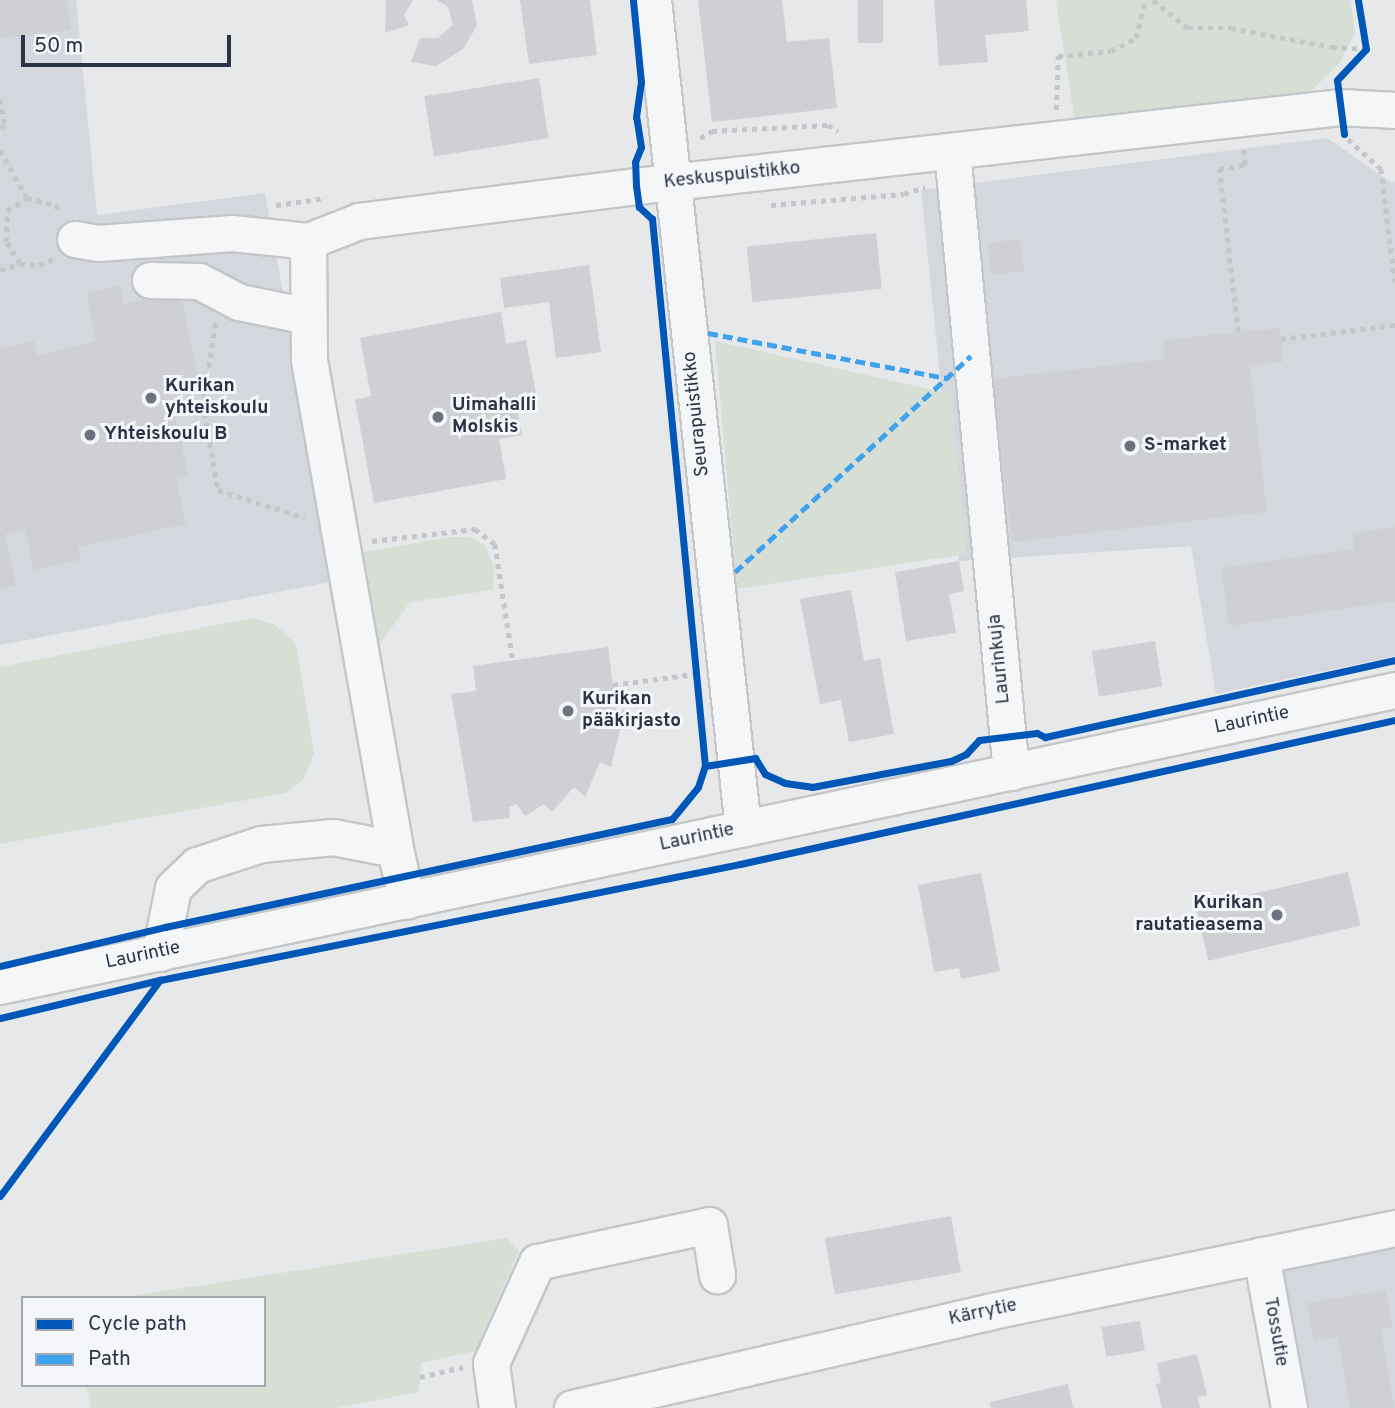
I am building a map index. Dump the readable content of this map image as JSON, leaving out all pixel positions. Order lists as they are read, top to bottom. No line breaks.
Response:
{"streets":{"street":["Keskuspuistikko","Seurapuistikko","Laurinkuja","Laurintie","Kärrytie","Tossutie"]},"crossings":[["Keskuspuistikko","Seurapuistikko"],["Keskuspuistikko","Laurinkuja"],["Seurapuistikko","Laurintie"],["Laurinkuja","Laurintie"],["Kärrytie","Tossutie"]],"places":["Kurikan yhteiskoulu","Uimahalli Molskis","Yhteiskoulu B","S-market","Kurikan pääkirjasto","Kurikan rautatieasema"],"legend":["Cycle path","Path"],"scale_bar":"50 m"}
